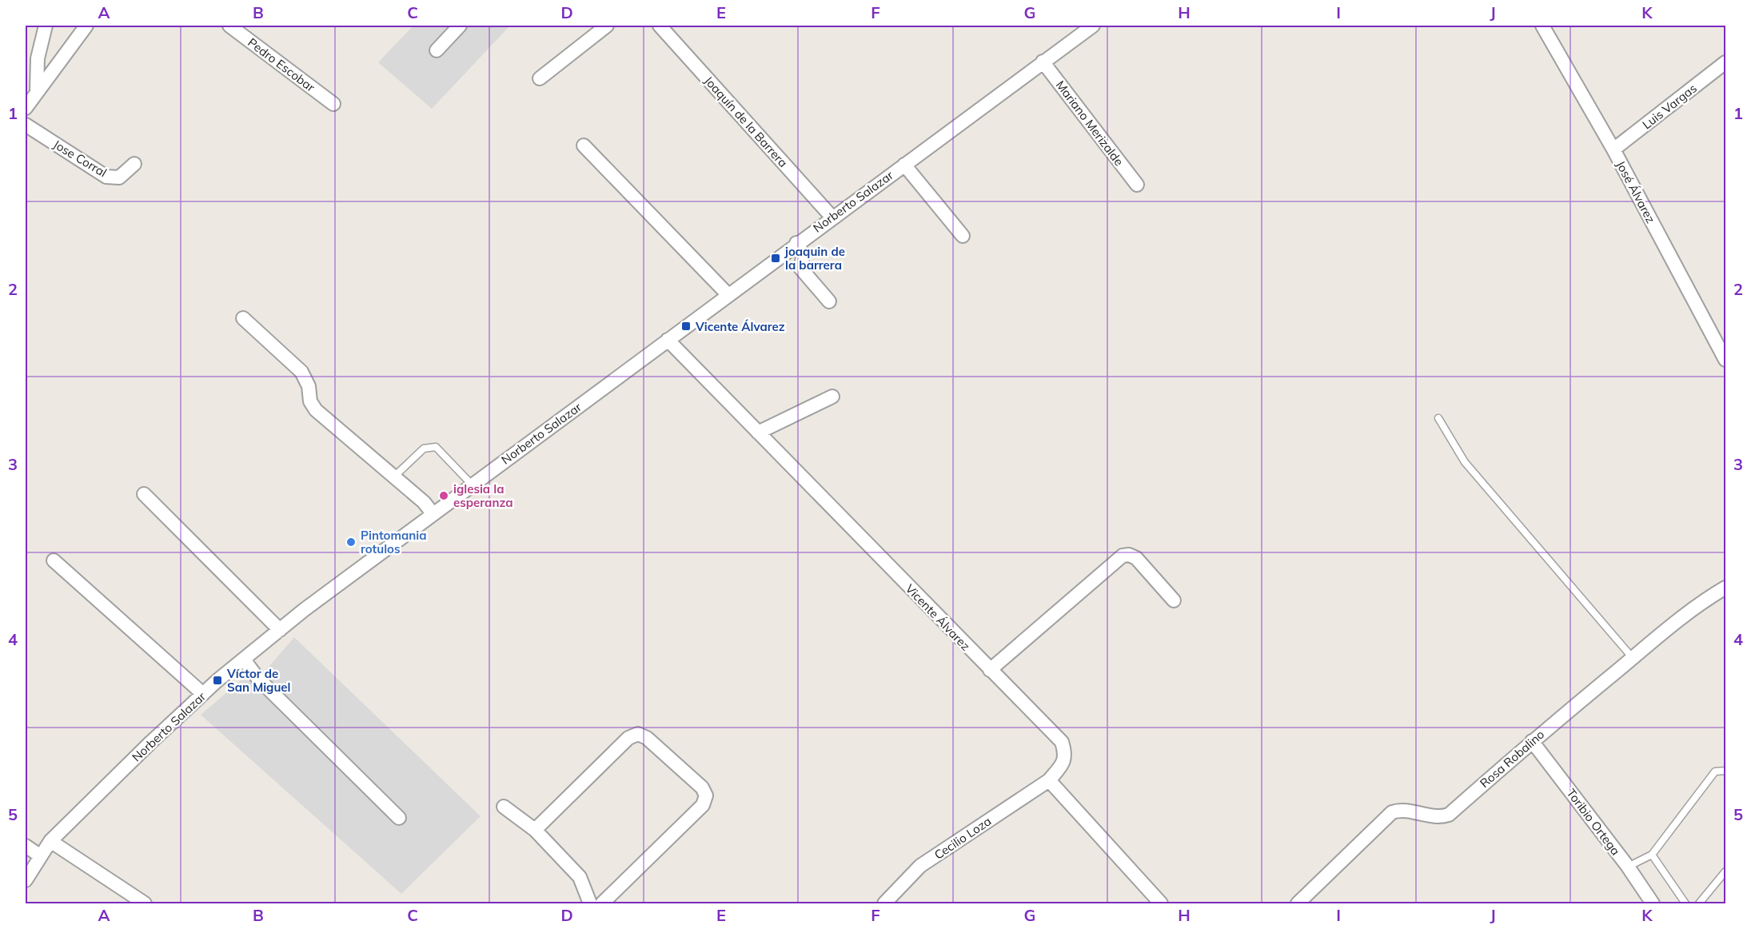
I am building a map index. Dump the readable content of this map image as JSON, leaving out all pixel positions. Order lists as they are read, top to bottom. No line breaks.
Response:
{"streets":{"street":["Pedro Escobar","Luis Vargas","Joaquín de la Barrera","Mariano Merizalde","Jose Corral","José Álvarez","Norberto Salazar","Vicente Álvarez","Rosa Robalino","Toribio Ortega","Cecilio Loza"]},"crossings":[["Luis Vargas","José Álvarez"],["Joaquín de la Barrera","Norberto Salazar"],["Mariano Merizalde","Norberto Salazar"],["Norberto Salazar","Vicente Álvarez"],["Vicente Álvarez","Cecilio Loza"],["Rosa Robalino","Toribio Ortega"]],"places":{"transit":["joaquin de la barrera","Vicente Álvarez","Víctor de San Miguel"],"other":["iglesia la esperanza","Pintomania rotulos"]},"grid":{"columns":["A","B","C","D","E","F","G","H","I","J","K"],"rows":["1","2","3","4","5"]}}
